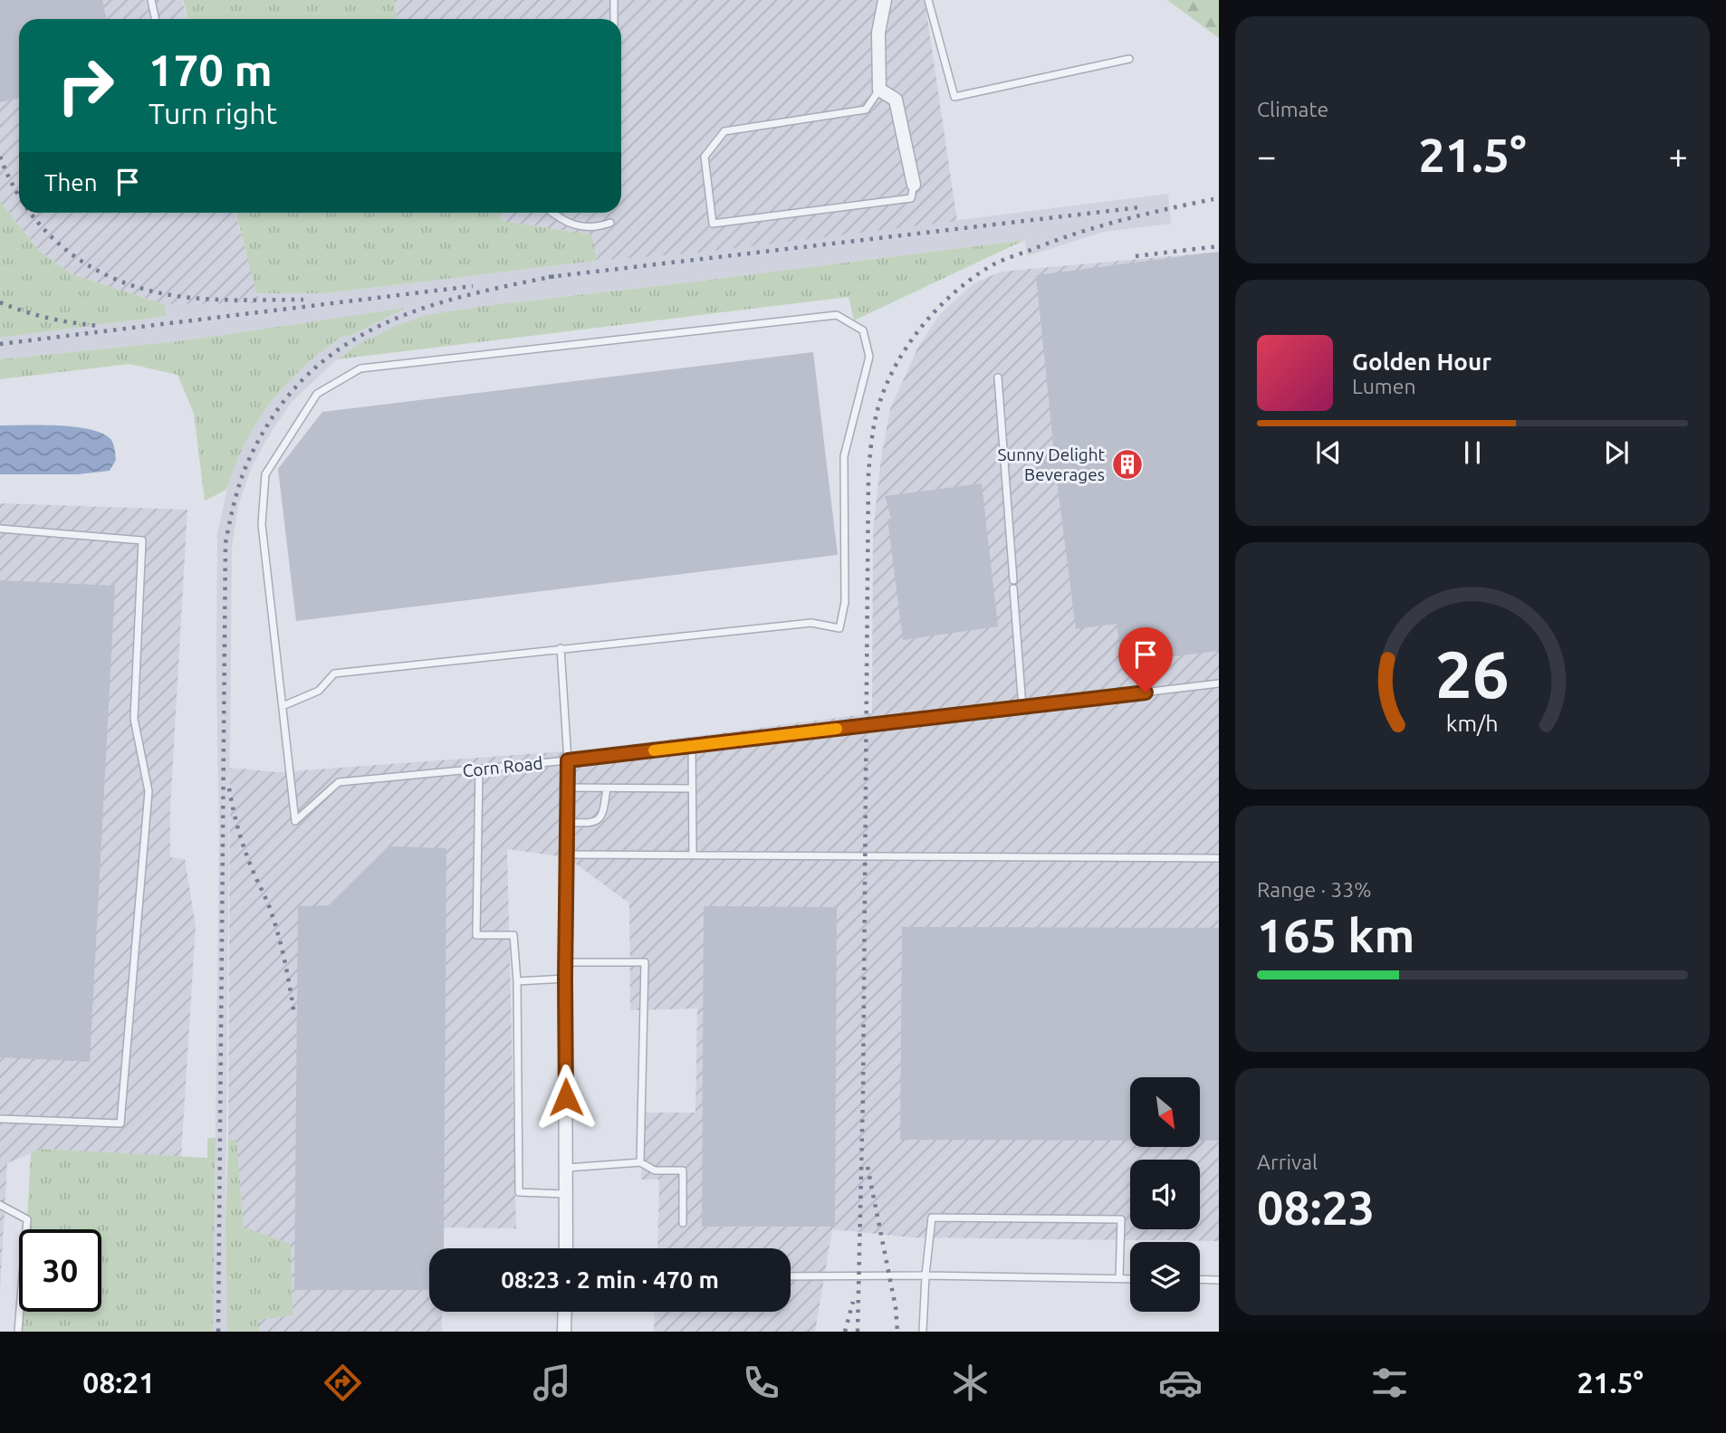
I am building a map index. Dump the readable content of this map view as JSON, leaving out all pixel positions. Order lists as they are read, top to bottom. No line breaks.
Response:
{"streets":{"street":["Corn Road"]},"places":{"building":["Sunny Delight Beverages"]},"north":"bottom right","page":{"tile":["Climate",["Range · 33%","165 km"],["Arrival","08:23"]],"turn":["170 m","Turn right"],"heat":["−","21.5°","+"],"then":"Then","song":["Golden Hour","Lumen"],"limit":"30","trip":"08:23 · 2 min · 470 m","tabs":["08:21","21.5°"],"gauge":["26","km/h"]}}
